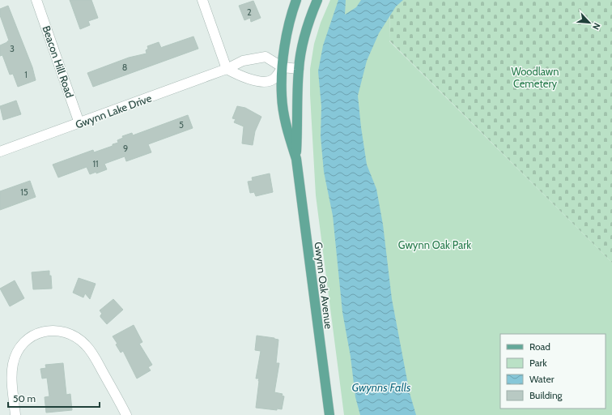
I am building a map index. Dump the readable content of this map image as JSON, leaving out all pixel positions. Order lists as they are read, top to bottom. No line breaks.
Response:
{"streets":{"main road":["Gwynn Oak Avenue"],"street":["Beacon Hill Road","Gwynn Lake Drive"]},"crossings":[["Beacon Hill Road","Gwynn Lake Drive"],["Gwynn Lake Drive","Gwynn Oak Avenue"]],"water":["Gwynns Falls"],"parks":["Woodlawn Cemetery","Gwynn Oak Park"],"house_numbers":["2","3","8","1","5","9","11","15"],"legend":["Road","Park","Water","Building"],"scale_bar":"50 m","north":"bottom right"}
